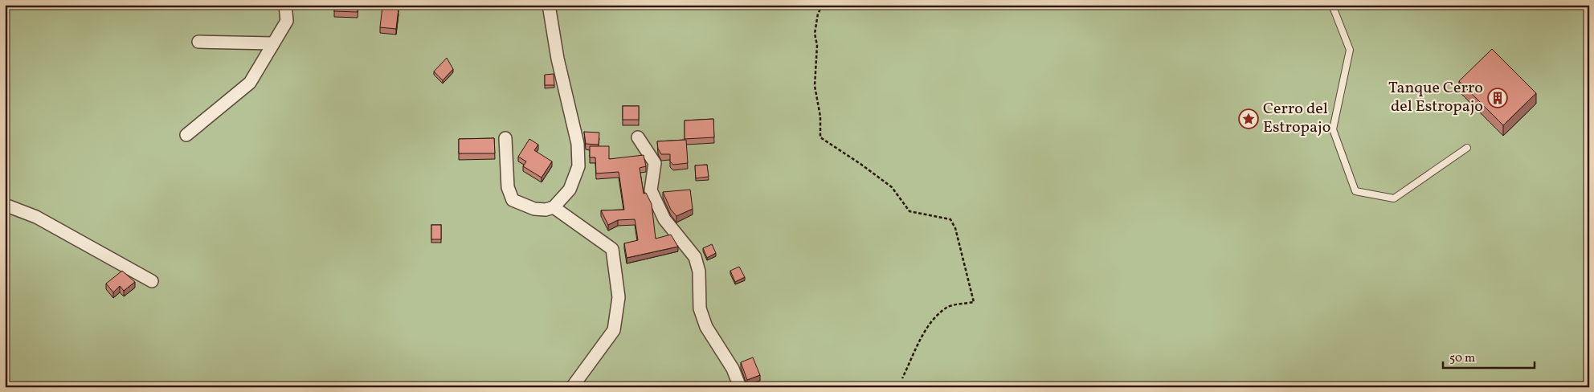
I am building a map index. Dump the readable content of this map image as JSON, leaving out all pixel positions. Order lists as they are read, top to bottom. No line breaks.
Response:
{"places":{"building":["Tanque Cerro del Estropajo"],"place":["Cerro del Estropajo"]},"scale_bar":"50 m"}
